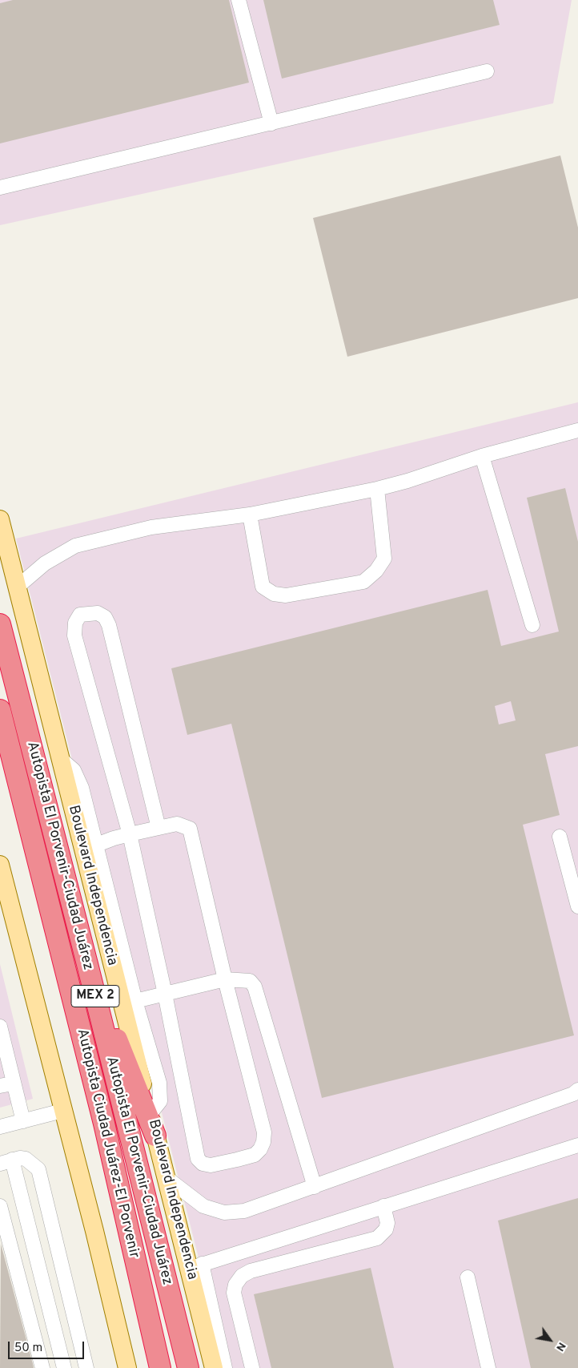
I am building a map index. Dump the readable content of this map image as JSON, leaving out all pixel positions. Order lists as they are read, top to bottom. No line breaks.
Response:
{"streets":{"highway":["Autopista El Porvenir-Ciudad Juárez","MEX 2","Autopista Ciudad Juárez-El Porvenir"],"main road":["Boulevard Independencia"]},"scale_bar":"50 m","north":"bottom right"}
